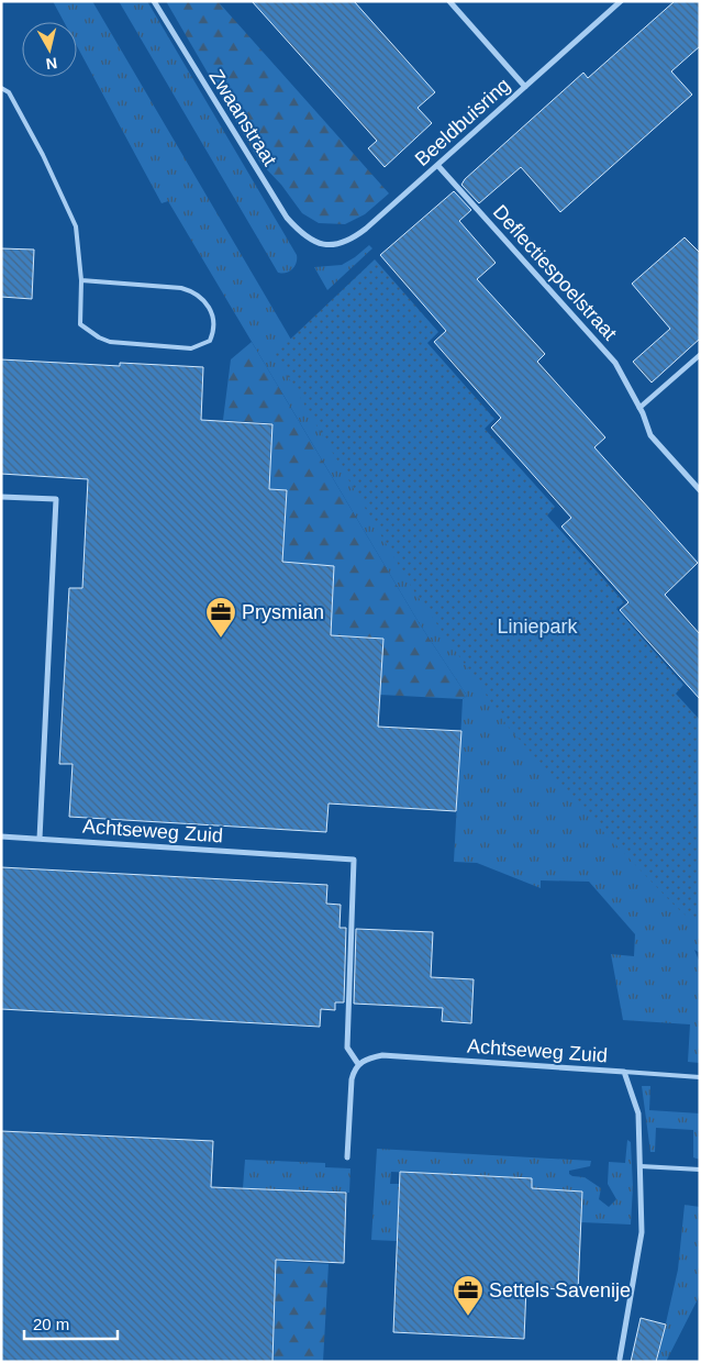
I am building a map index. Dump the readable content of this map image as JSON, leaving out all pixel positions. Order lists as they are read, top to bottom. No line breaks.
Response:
{"streets":{"street":["Zwaanstraat","Beeldbuisring","Deflectiespoelstraat","Achtseweg Zuid"]},"crossings":[["Zwaanstraat","Beeldbuisring"],["Beeldbuisring","Deflectiespoelstraat"]],"parks":["Liniepark"],"places":{"office":["Prysmian","Settels Savenije"]},"scale_bar":"20 m","north":"bottom"}
